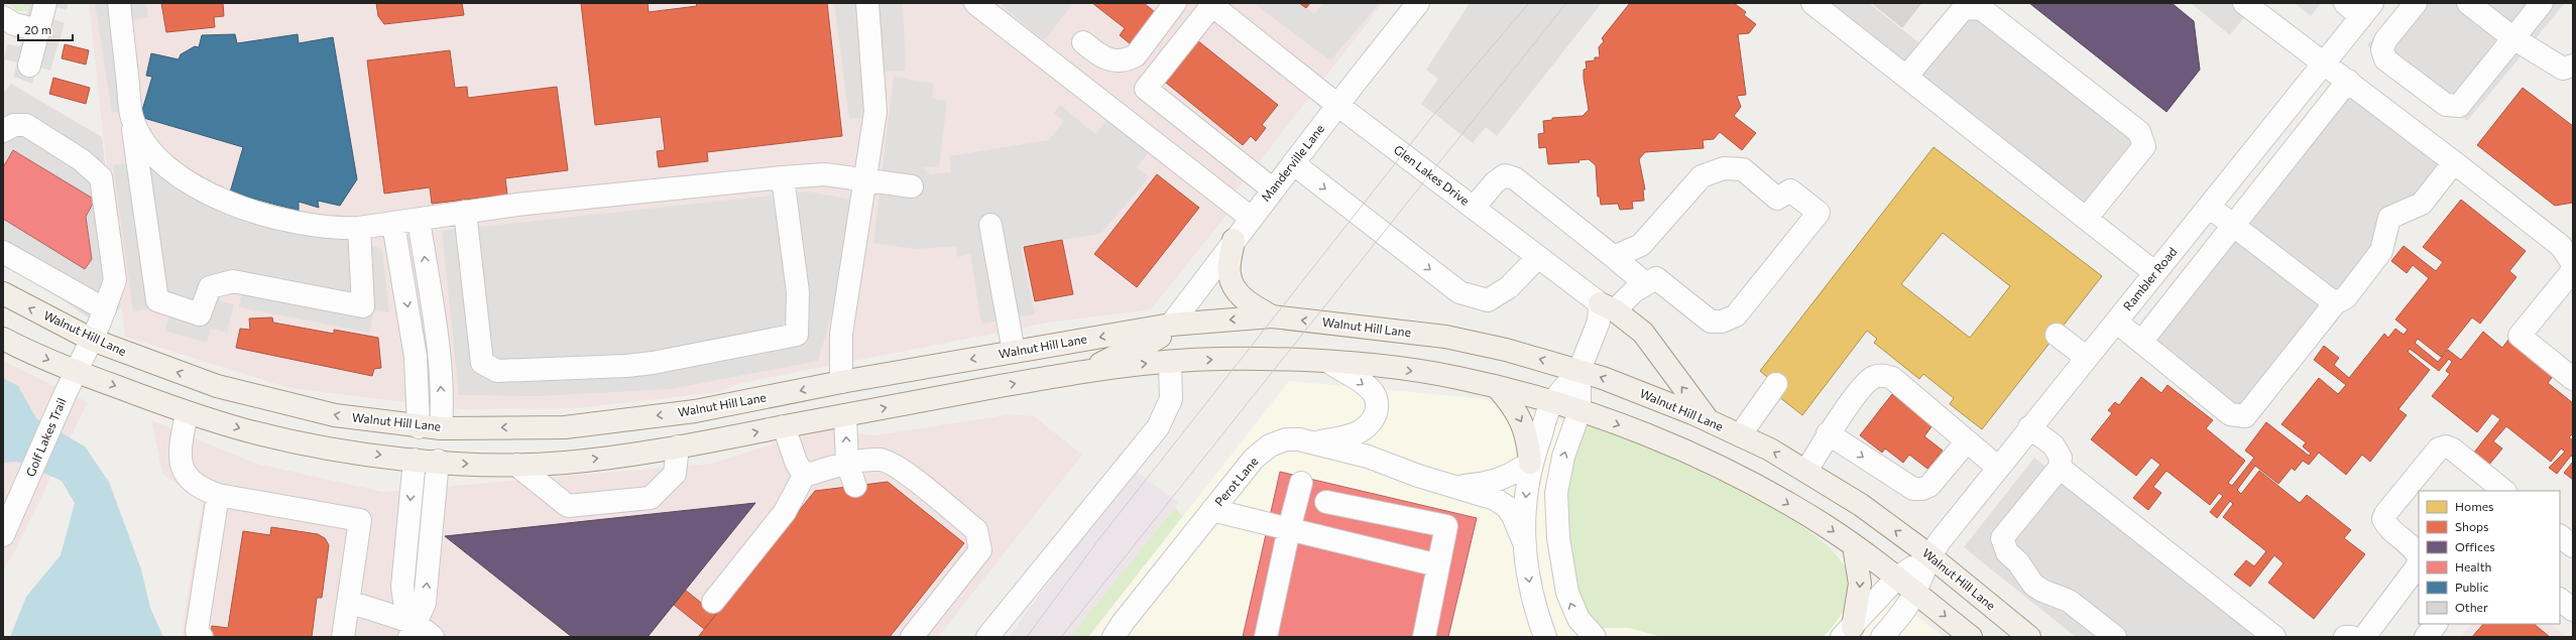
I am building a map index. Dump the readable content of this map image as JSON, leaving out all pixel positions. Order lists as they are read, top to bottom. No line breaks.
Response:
{"streets":{"main road":["Walnut Hill Lane"],"street":["Manderville Lane","Glen Lakes Drive","Rambler Road","Golf Lakes Trail","Perot Lane"]},"crossings":[["Manderville Lane","Glen Lakes Drive"],["Manderville Lane","Walnut Hill Lane"],["Rambler Road","Walnut Hill Lane"],["Walnut Hill Lane","Golf Lakes Trail"]],"legend":["Homes","Shops","Offices","Health","Public","Other"],"scale_bar":"20 m"}
